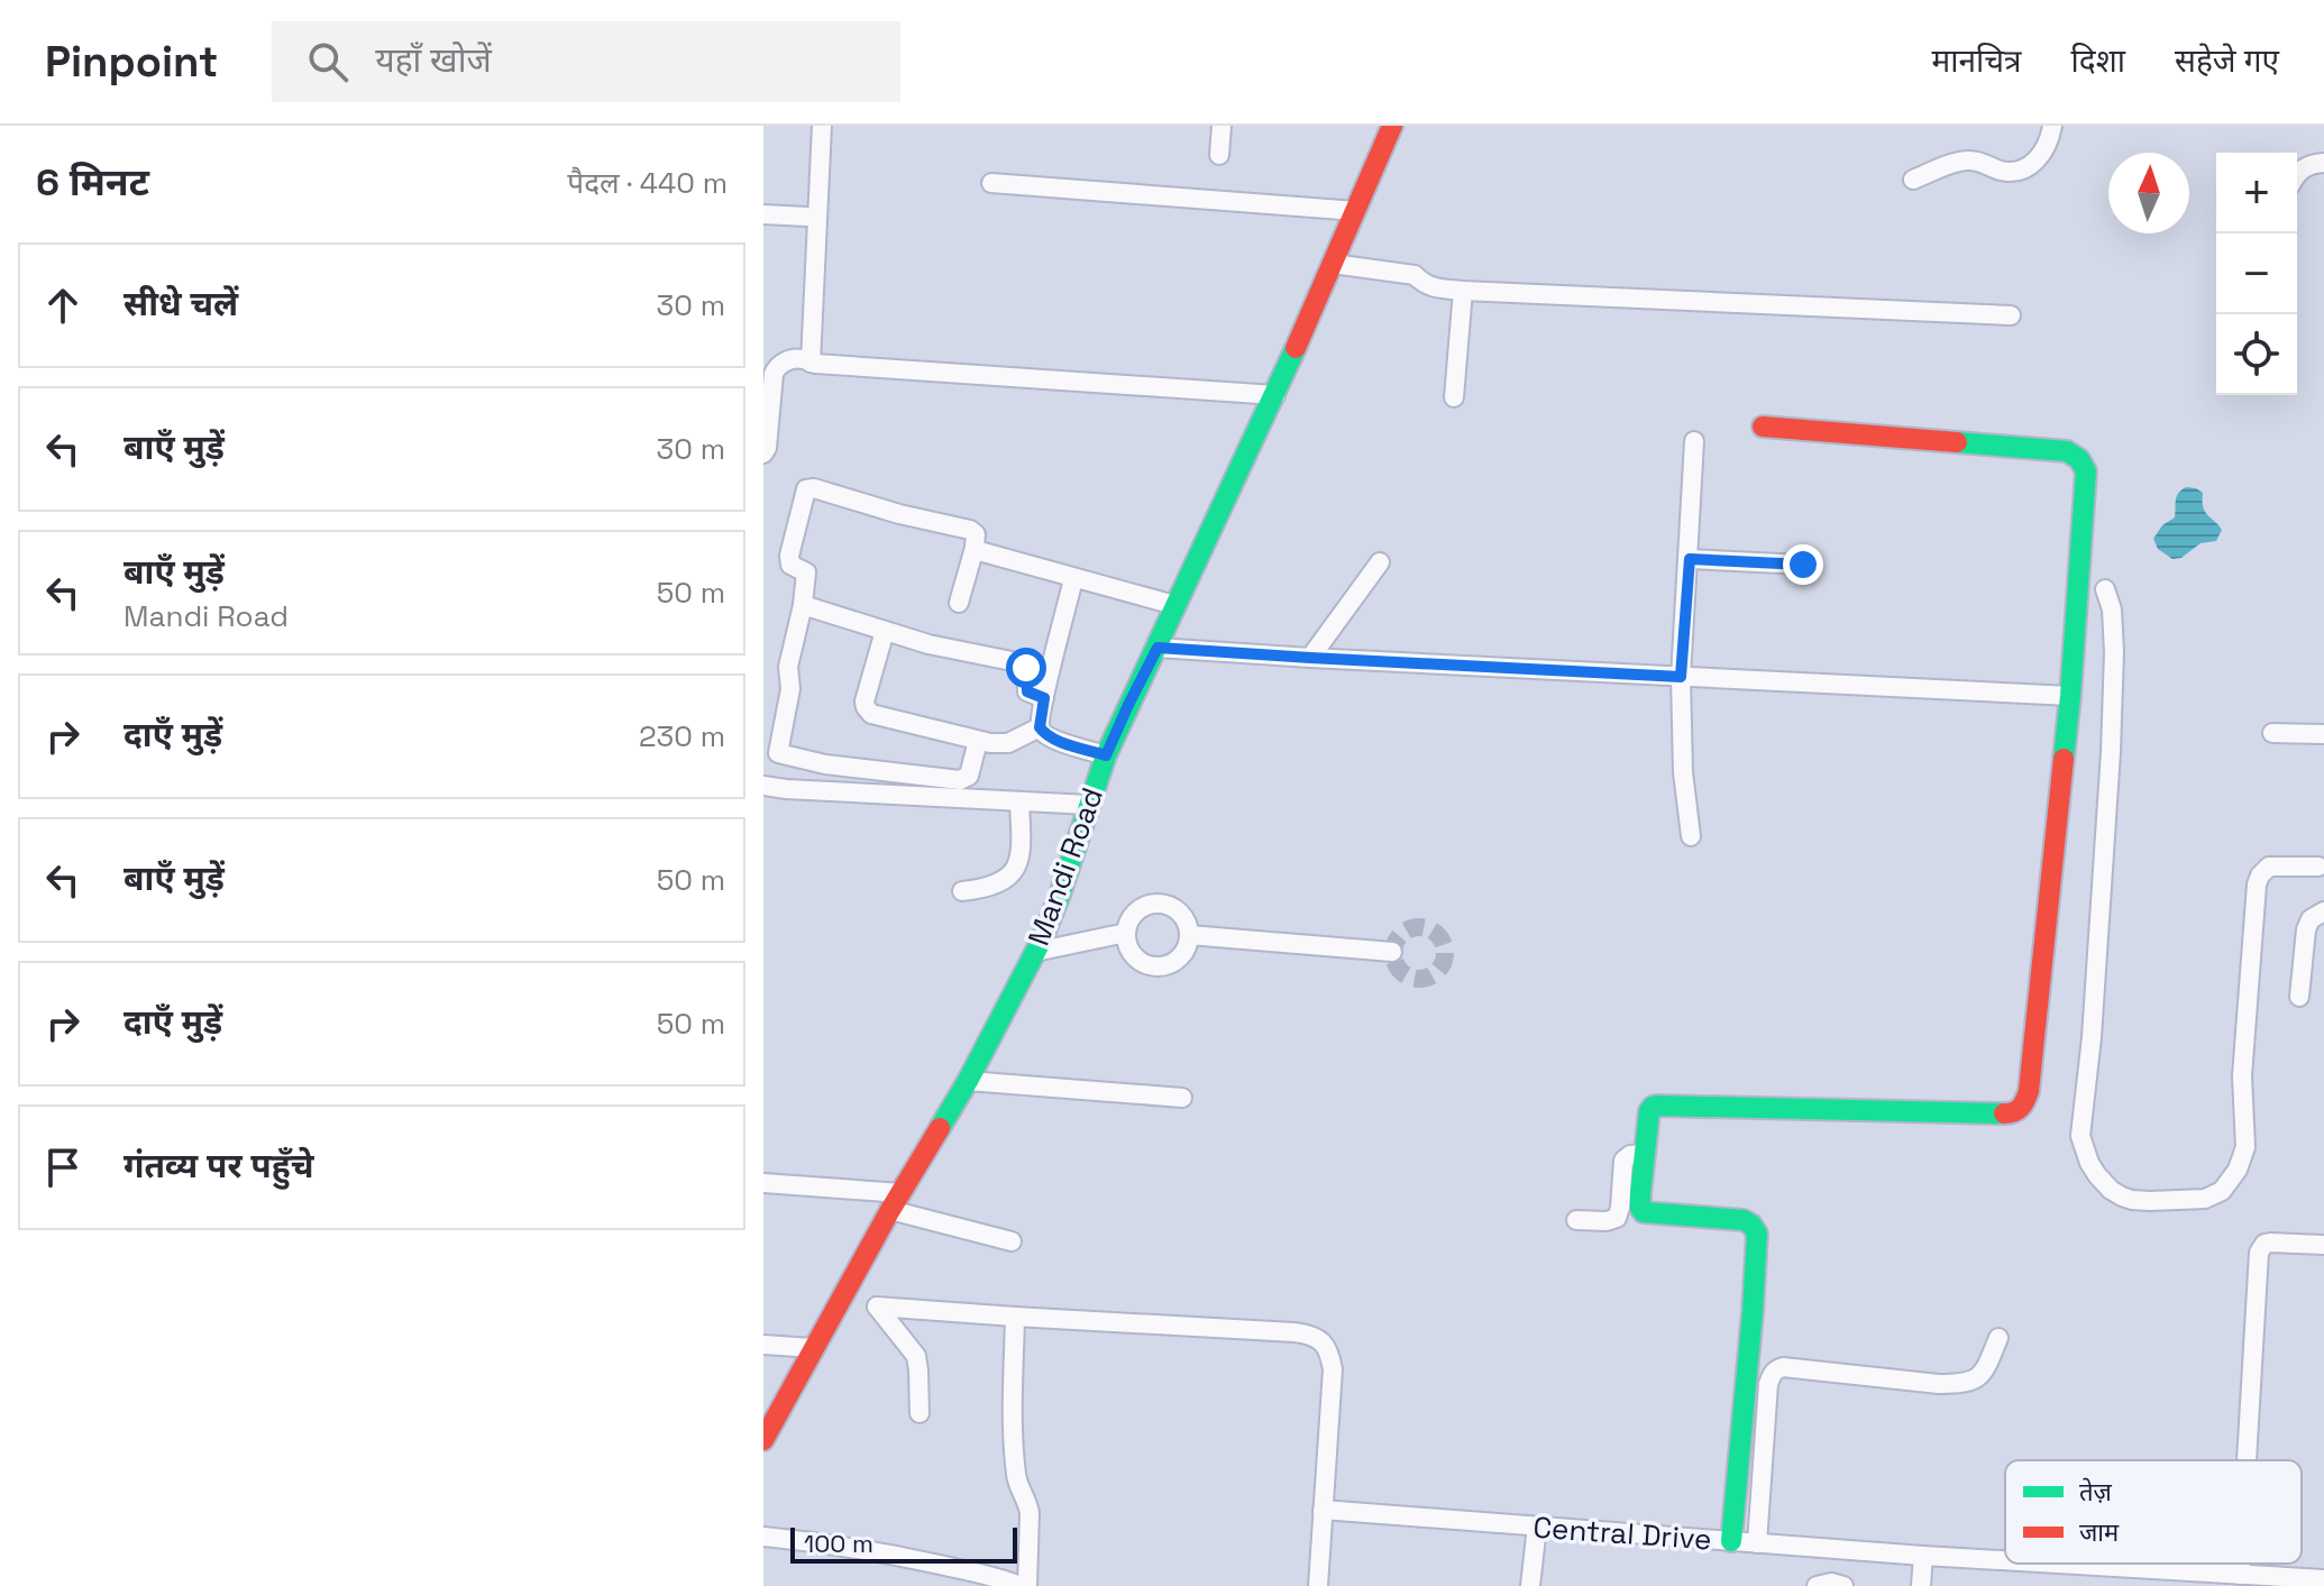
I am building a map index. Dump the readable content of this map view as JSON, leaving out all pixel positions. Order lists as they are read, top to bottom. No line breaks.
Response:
{"streets":{"street":["Mandi Road","Central Drive"]},"legend":["तेज़","जाम"],"scale_bar":"100 m","north":"top","page":{"header":"Pinpoint","search":"यहाँ खोजें","nav":["मानचित्र","दिशा","सहेजे गए"],"heading":["6 मिनट","पैदल · 440 m"],"map_buttons":["+","−"],"list":[["सीधे चलें","30 m"],["बाएँ मुड़ें","30 m"],["बाएँ मुड़ें","Mandi Road","50 m"],["दाएँ मुड़ें","230 m"],["बाएँ मुड़ें","50 m"],["दाएँ मुड़ें","50 m"],"गंतव्य पर पहुँचे"],"scale":"100 m"}}
